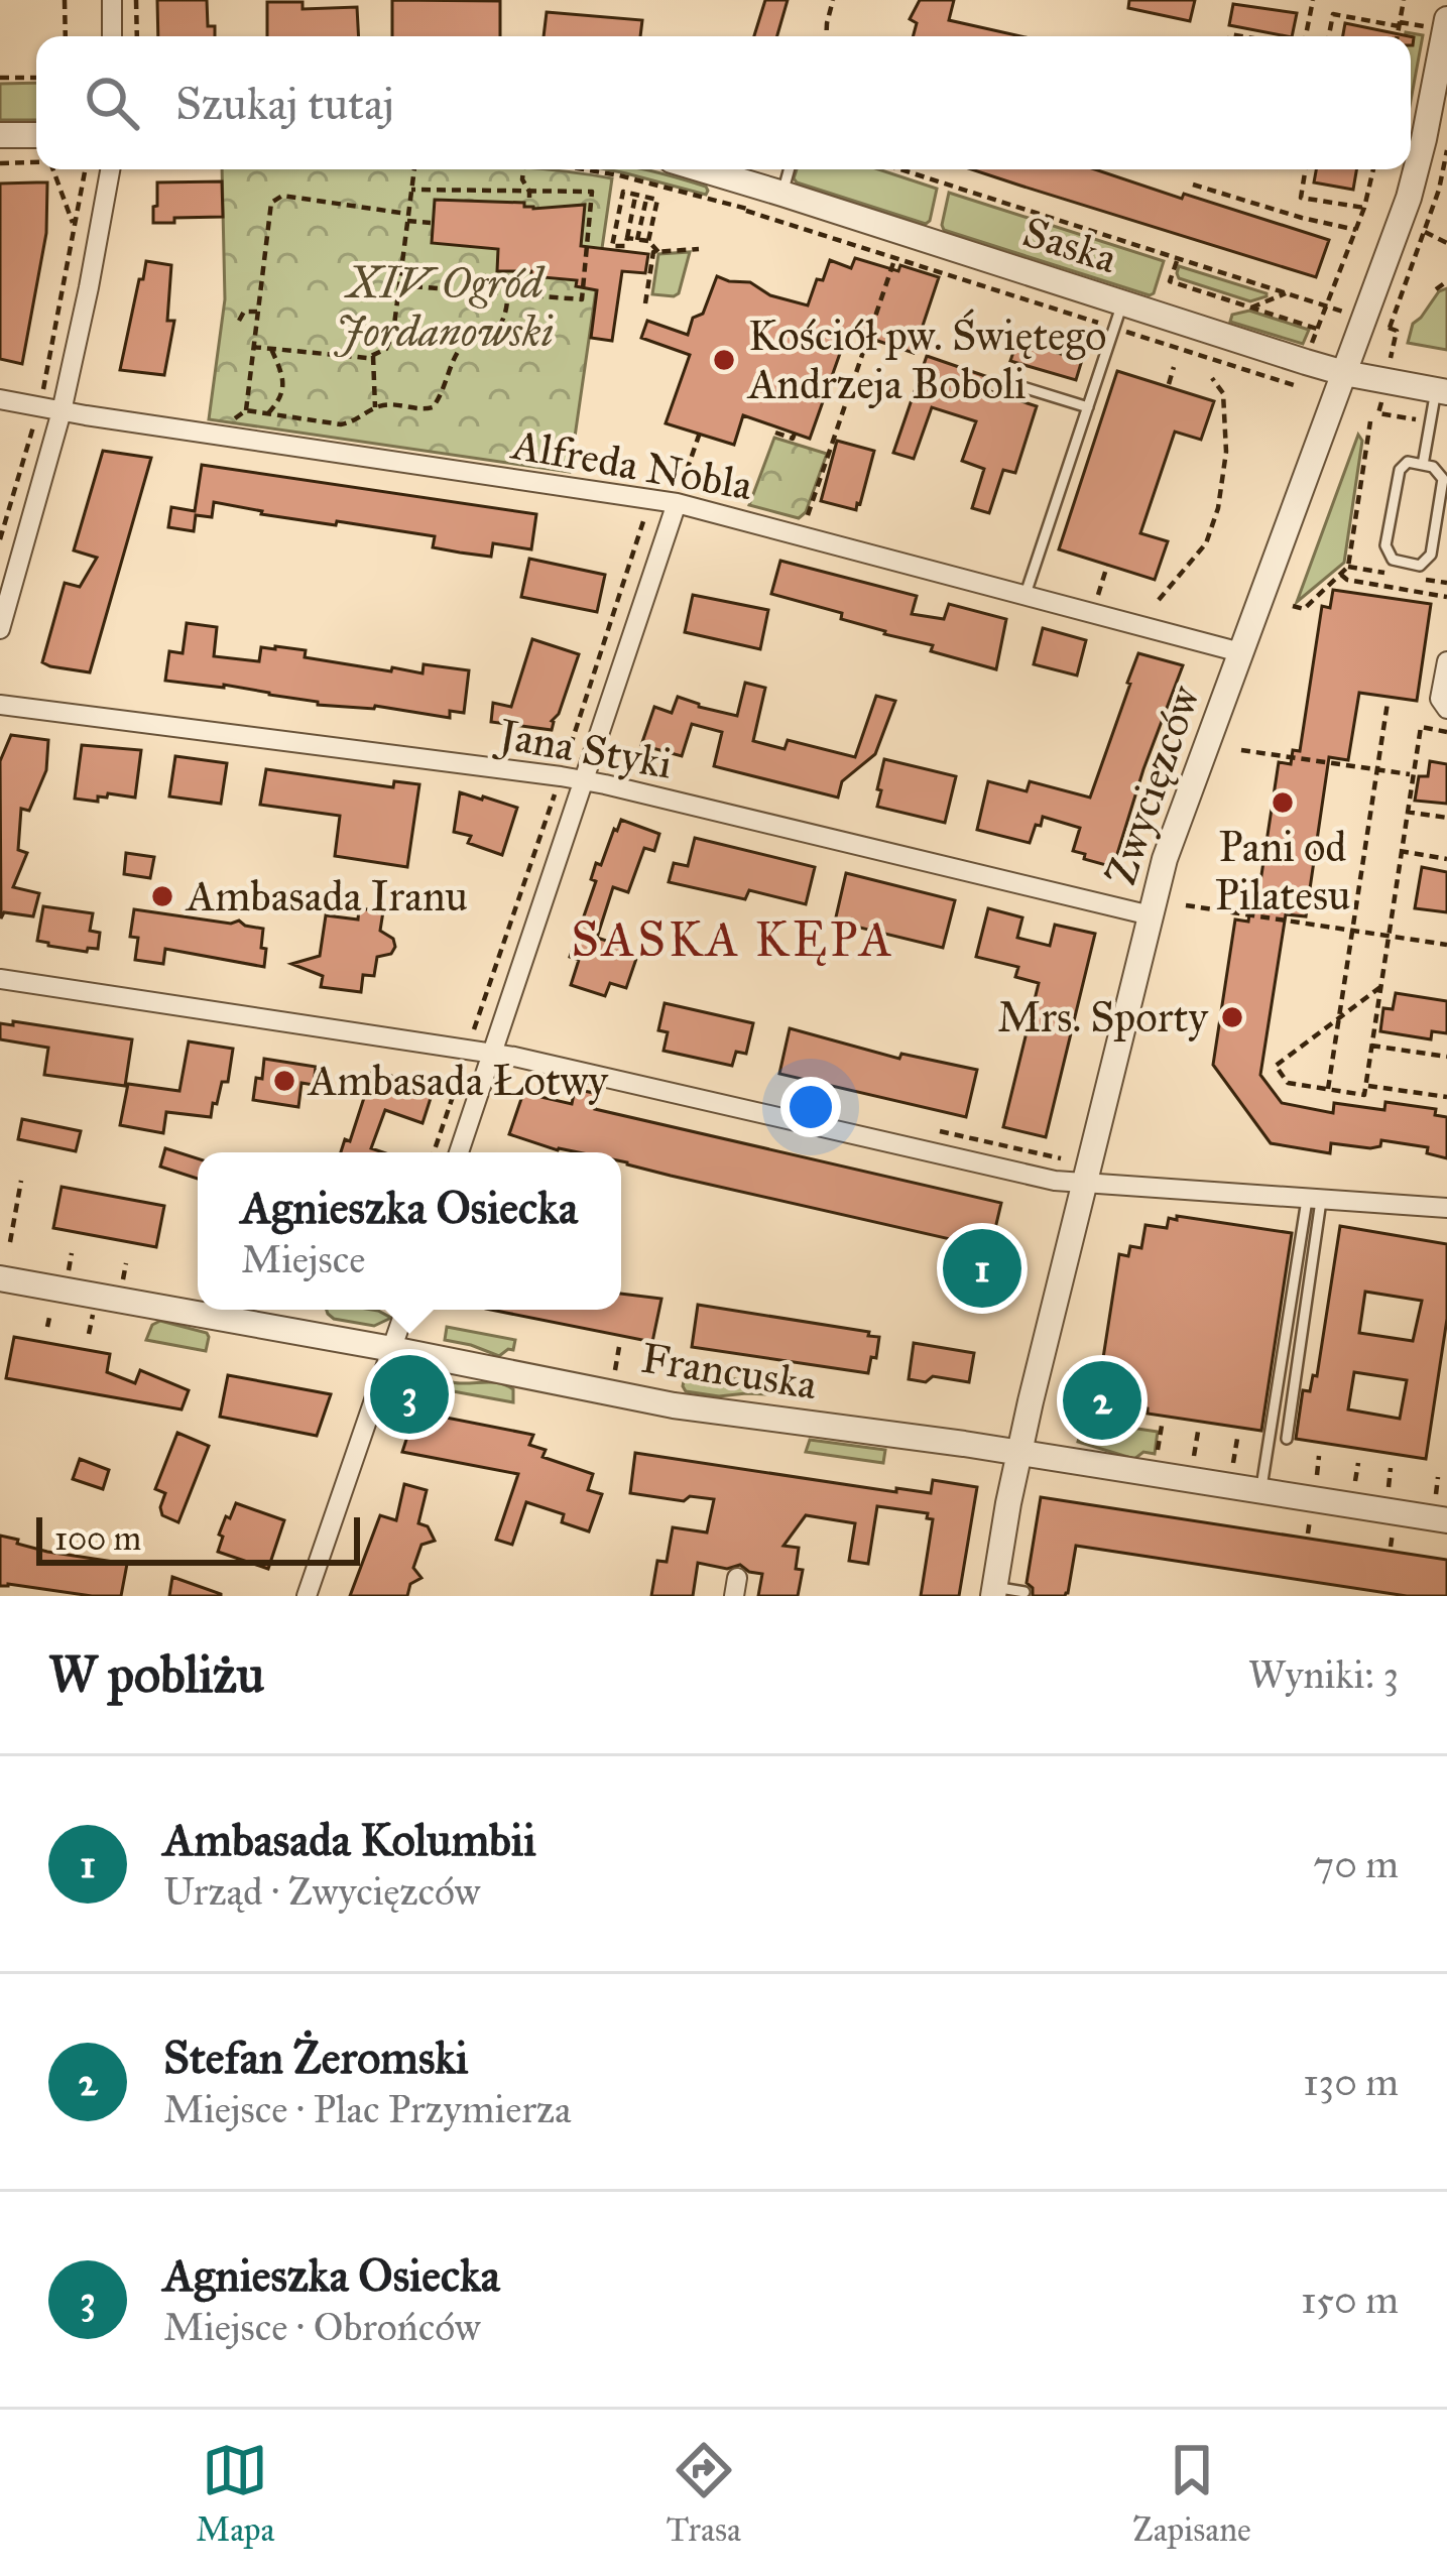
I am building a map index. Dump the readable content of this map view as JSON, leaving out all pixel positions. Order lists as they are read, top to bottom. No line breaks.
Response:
{"streets":{"street":["Saska","Alfreda Nobla","Jana Styki","Zwycięzców","Francuska"]},"crossings":[["Saska","Zwycięzców"],["Alfreda Nobla","Zwycięzców"],["Jana Styki","Zwycięzców"],["Zwycięzców","Francuska"]],"districts":["SASKA KĘPA"],"parks":["XIV Ogród Jordanowski"],"places":["Kościół pw. Świętego Andrzeja Boboli","Pani od Pilatesu","Ambasada Iranu","Mrs. Sporty","Ambasada Łotwy"],"scale_bar":"100 m","page":{"search":"Szukaj tutaj","popup":["Agnieszka Osiecka","Miejsce"],"pins":["1","3","2"],"scale":"100 m","heading":["W pobliżu","Wyniki: 3"],"list":[{"mark":"1","name":"Ambasada Kolumbii","note":"Urząd · Zwycięzców","value":"70 m"},{"mark":"2","name":"Stefan Żeromski","note":"Miejsce · Plac Przymierza","value":"130 m"},{"mark":"3","name":"Agnieszka Osiecka","note":"Miejsce · Obrońców","value":"150 m"}],"nav":["Mapa","Trasa","Zapisane"]}}
